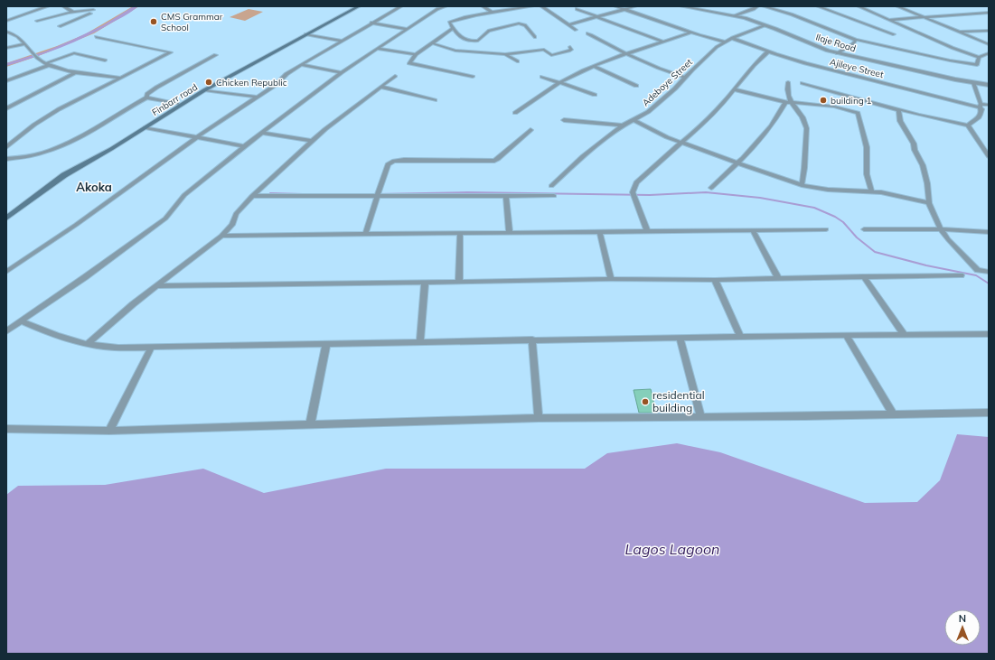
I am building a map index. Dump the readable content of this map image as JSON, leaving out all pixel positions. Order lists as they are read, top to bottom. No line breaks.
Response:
{"streets":{"main road":["Finbarr road"],"street":["Ilaje Road","Ajileye Street","Adeboye Street"]},"crossings":[["Ilaje Road","Adeboye Street"],["Ajileye Street","Adeboye Street"]],"districts":["Akoka"],"water":["Lagos Lagoon"],"places":["CMS Grammar School","Chicken Republic","building 1","residential building"],"north":"top"}
